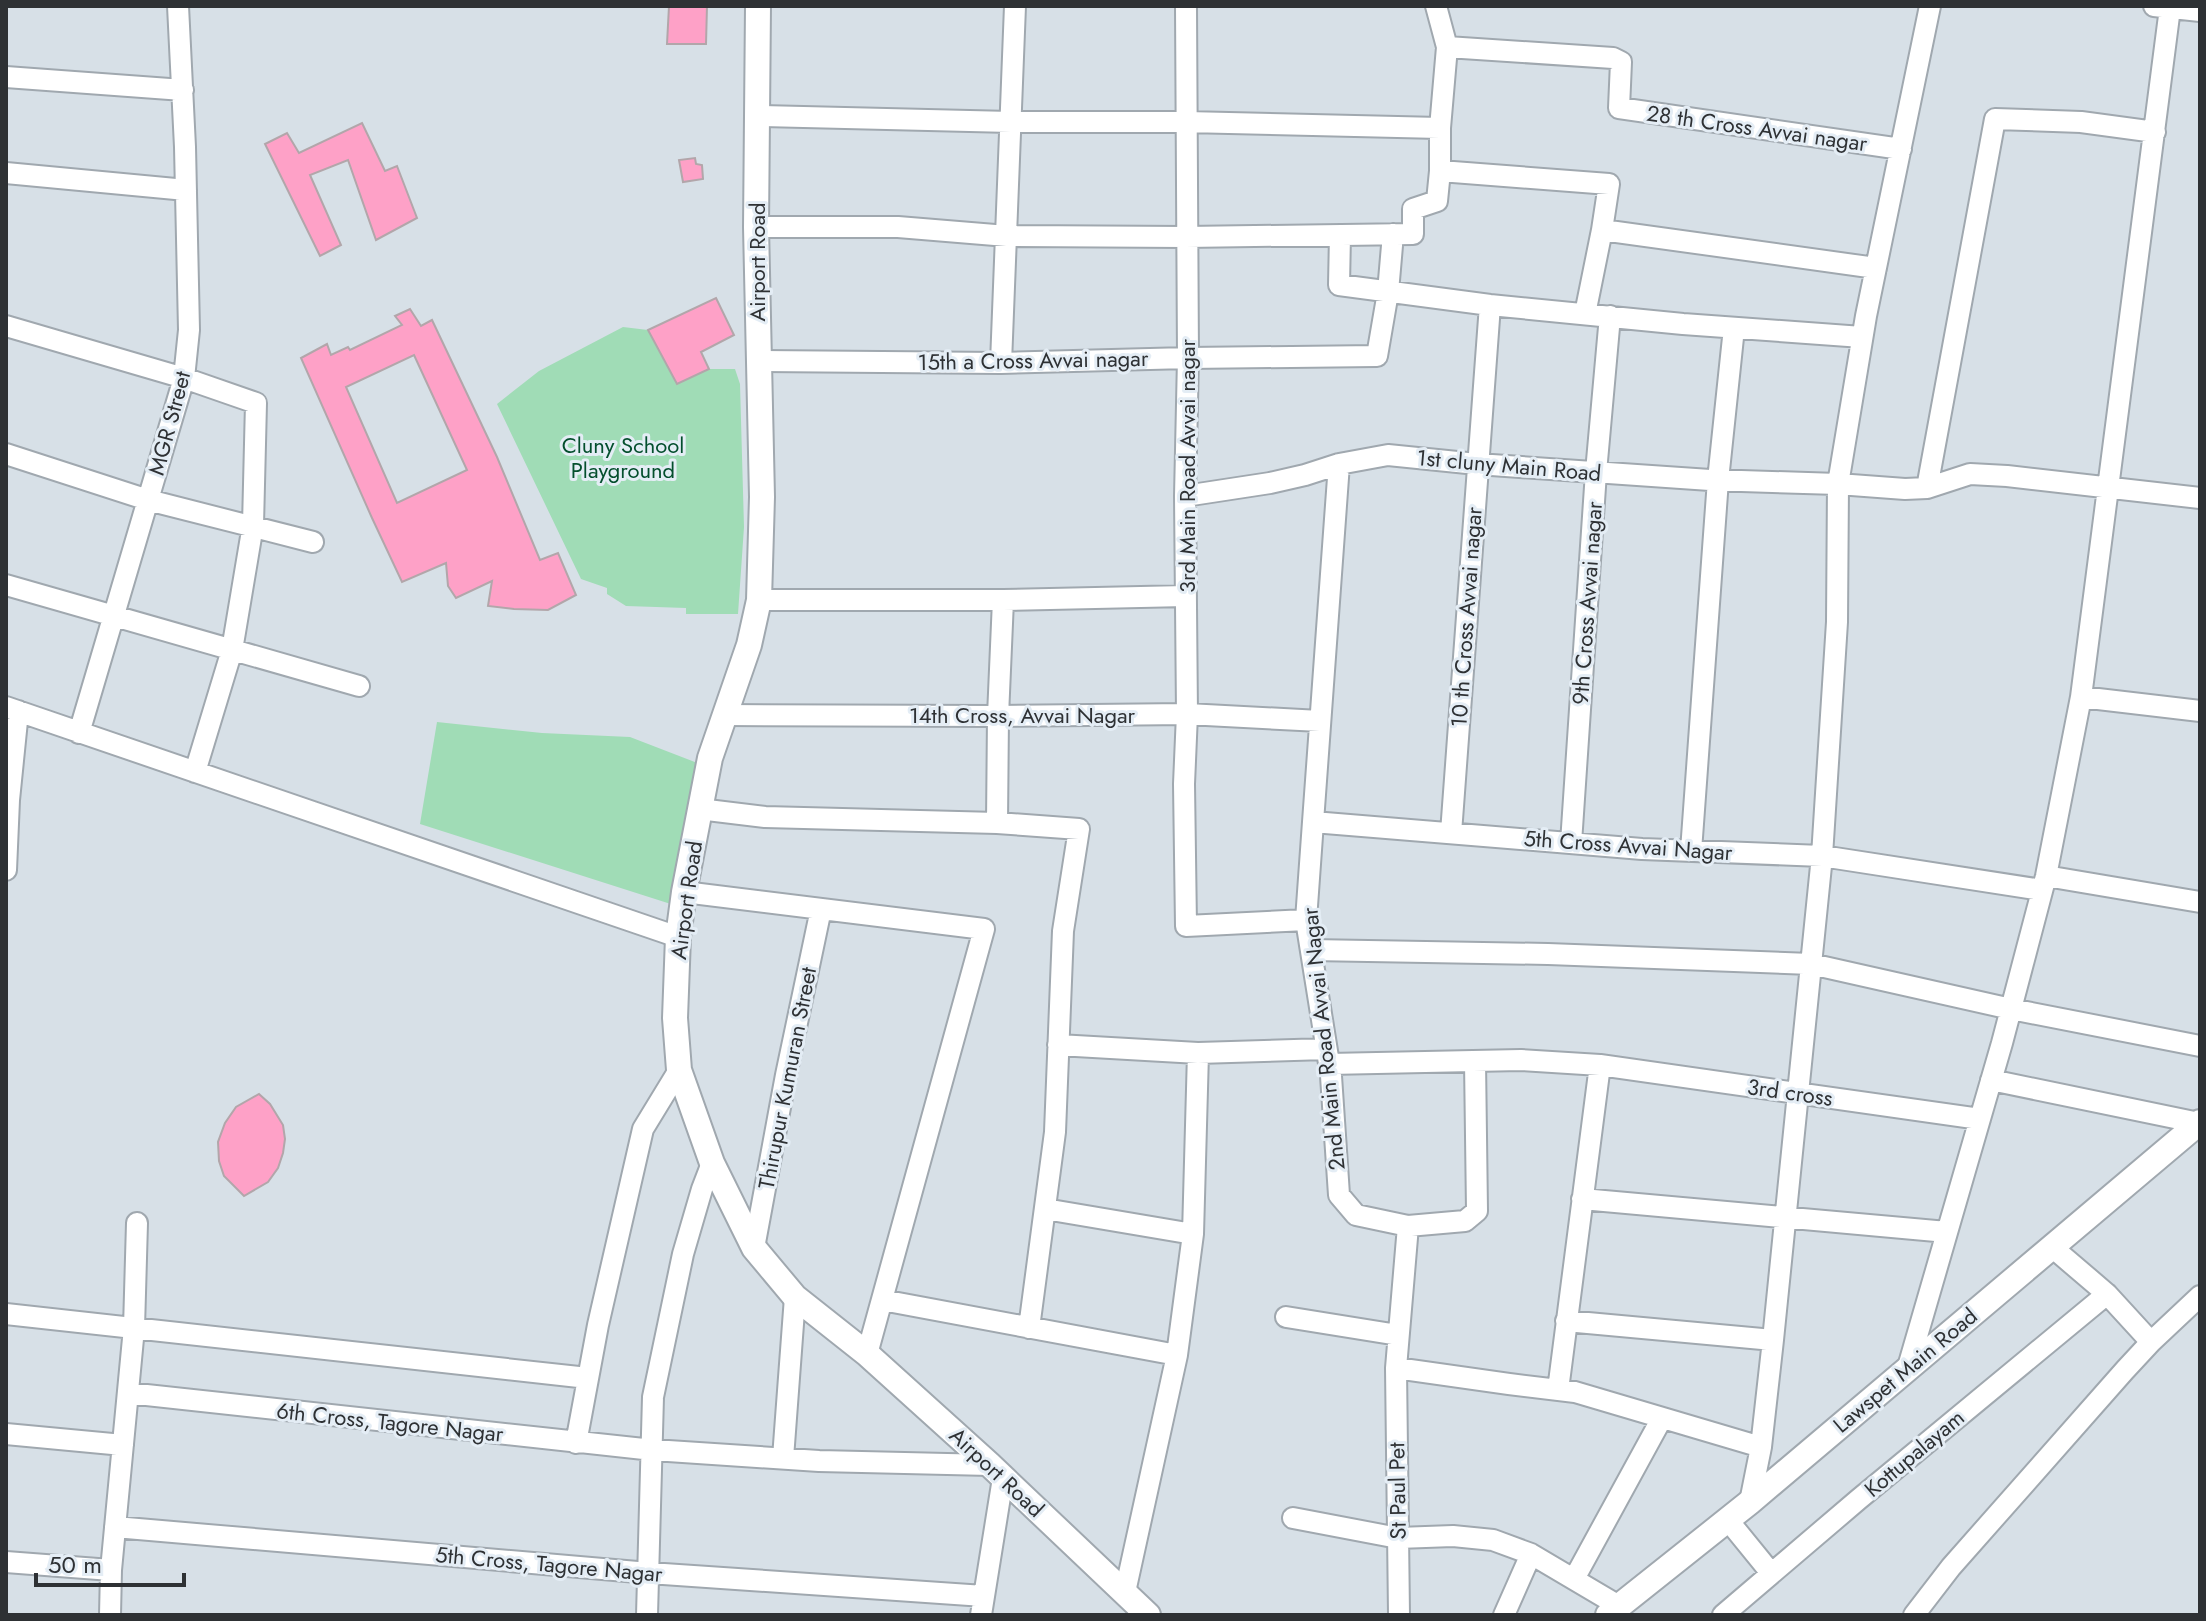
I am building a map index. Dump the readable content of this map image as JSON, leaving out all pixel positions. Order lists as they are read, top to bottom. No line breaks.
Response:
{"streets":{"street":["28 th Cross Avvai nagar","Airport Road","15th a Cross Avvai nagar","MGR Street","1st cluny Main Road","3rd Main Road Avvai nagar","9th Cross Avvai nagar","10 th Cross Avvai nagar","14th Cross, Avvai Nagar","5th Cross Avvai Nagar","2nd Main Road Avvai Nagar","Thirupur Kumuran Street","3rd cross","Lawspet Main Road","6th Cross, Tagore Nagar","Kottupalayam","St Paul Pet","5th Cross, Tagore Nagar"]},"crossings":[["Airport Road","15th a Cross Avvai nagar"],["Airport Road","14th Cross, Avvai Nagar"],["Airport Road","Thirupur Kumuran Street"],["Airport Road","6th Cross, Tagore Nagar"],["15th a Cross Avvai nagar","3rd Main Road Avvai nagar"],["1st cluny Main Road","3rd Main Road Avvai nagar"],["1st cluny Main Road","9th Cross Avvai nagar"],["1st cluny Main Road","10 th Cross Avvai nagar"],["3rd Main Road Avvai nagar","14th Cross, Avvai Nagar"],["3rd Main Road Avvai nagar","2nd Main Road Avvai Nagar"],["9th Cross Avvai nagar","5th Cross Avvai Nagar"],["10 th Cross Avvai nagar","5th Cross Avvai Nagar"],["5th Cross Avvai Nagar","2nd Main Road Avvai Nagar"],["2nd Main Road Avvai Nagar","3rd cross"],["2nd Main Road Avvai Nagar","St Paul Pet"]],"parks":["Cluny School Playground"],"scale_bar":"50 m"}
